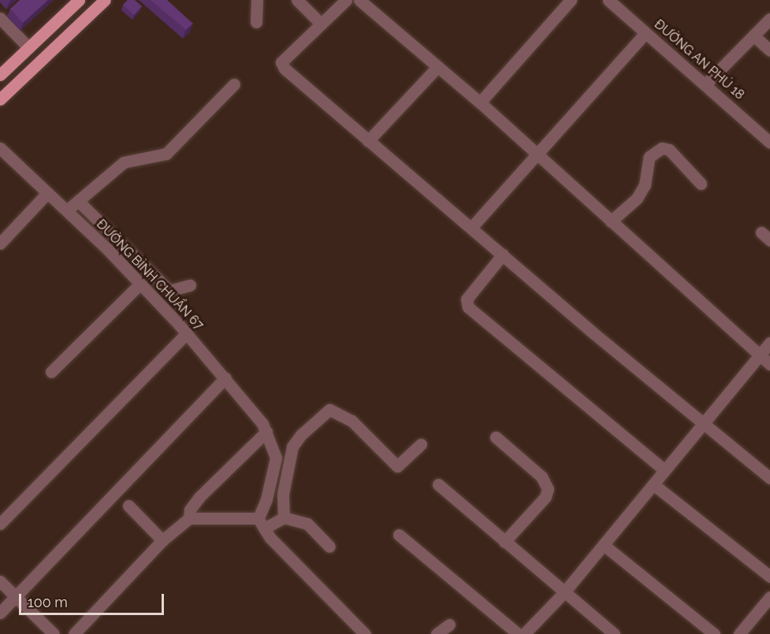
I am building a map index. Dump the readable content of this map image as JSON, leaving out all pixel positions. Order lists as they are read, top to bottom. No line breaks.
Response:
{"streets":{"street":["ĐƯỜNG AN PHÚ 18","ĐƯỜNG BÌNH CHUẨN 67"]},"scale_bar":"100 m"}
